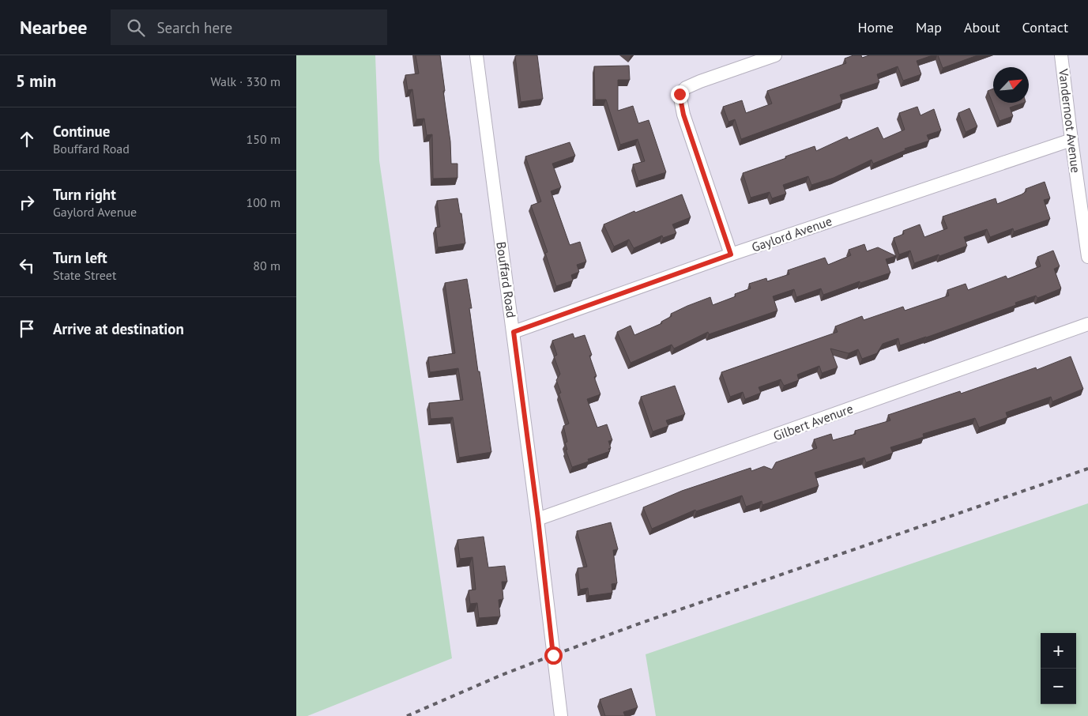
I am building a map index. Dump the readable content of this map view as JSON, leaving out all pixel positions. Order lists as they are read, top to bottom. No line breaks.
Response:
{"streets":{"street":["Vandernoot Avenue","Gaylord Avenue","Bouffard Road","Gilbert Avenure"]},"crossings":[["Vandernoot Avenue","Gaylord Avenue"],["Gaylord Avenue","Bouffard Road"],["Bouffard Road","Gilbert Avenure"]],"north":"top right","page":{"header":"Nearbee","search":"Search here","nav":["Home","Map","About","Contact"],"heading":["5 min","Walk · 330 m"],"list":[["Continue","Bouffard Road","150 m"],["Turn right","Gaylord Avenue","100 m"],["Turn left","State Street","80 m"],"Arrive at destination"],"map_buttons":["+","−"]}}
